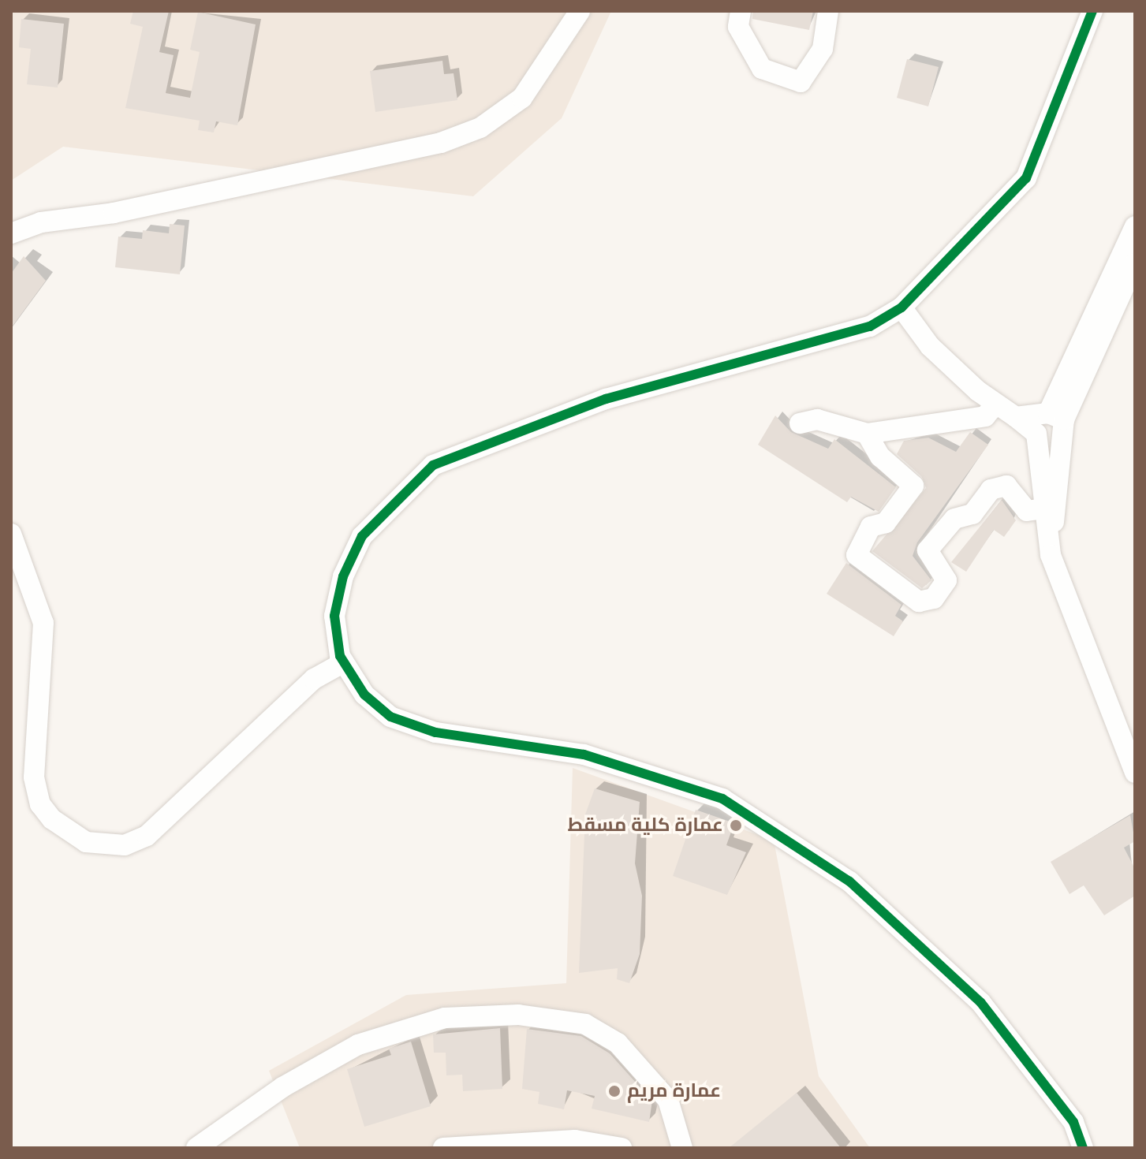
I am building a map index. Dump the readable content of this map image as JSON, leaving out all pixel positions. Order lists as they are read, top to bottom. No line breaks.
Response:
{"places":["عمارة كلية مسقط","عمارة مريم"]}
